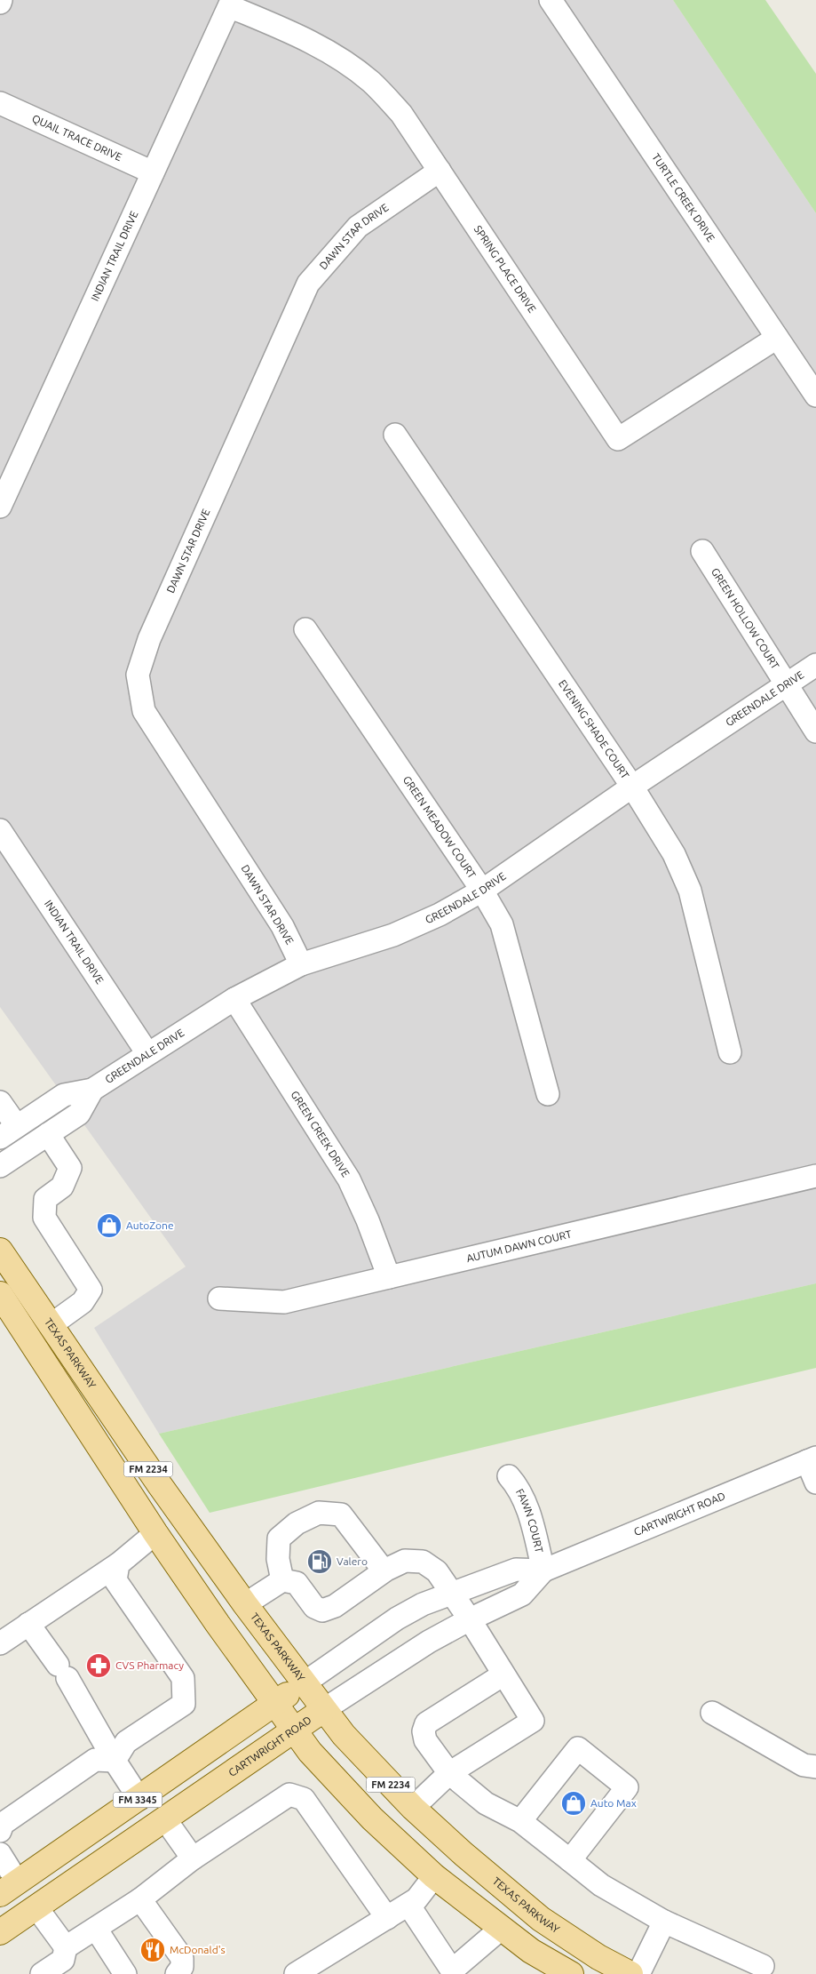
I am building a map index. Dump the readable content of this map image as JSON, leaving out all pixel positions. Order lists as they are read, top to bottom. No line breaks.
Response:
{"streets":{"main road":["TEXAS PARKWAY","FM 2234","CARTWRIGHT ROAD","FM 3345"],"street":["QUAIL TRACE DRIVE","TURTLE CREEK DRIVE","DAWN STAR DRIVE","INDIAN TRAIL DRIVE","SPRING PLACE DRIVE","GREEN HOLLOW COURT","GREENDALE DRIVE","EVENING SHADE COURT","GREEN MEADOW COURT","GREEN CREEK DRIVE","AUTUM DAWN COURT","FAWN COURT"]},"crossings":[["QUAIL TRACE DRIVE","INDIAN TRAIL DRIVE"],["TURTLE CREEK DRIVE","SPRING PLACE DRIVE"],["DAWN STAR DRIVE","SPRING PLACE DRIVE"],["DAWN STAR DRIVE","GREENDALE DRIVE"],["INDIAN TRAIL DRIVE","SPRING PLACE DRIVE"],["INDIAN TRAIL DRIVE","GREENDALE DRIVE"],["GREEN HOLLOW COURT","GREENDALE DRIVE"],["GREENDALE DRIVE","EVENING SHADE COURT"],["GREENDALE DRIVE","GREEN MEADOW COURT"],["GREENDALE DRIVE","GREEN CREEK DRIVE"],["GREEN CREEK DRIVE","AUTUM DAWN COURT"],["TEXAS PARKWAY","CARTWRIGHT ROAD"],["FM 2234","CARTWRIGHT ROAD"],["CARTWRIGHT ROAD","FAWN COURT"]],"places":{"shop":["AutoZone","Auto Max"],"fuel station":["Valero"],"pharmacy":["CVS Pharmacy"],"restaurant":["McDonald's"]}}
